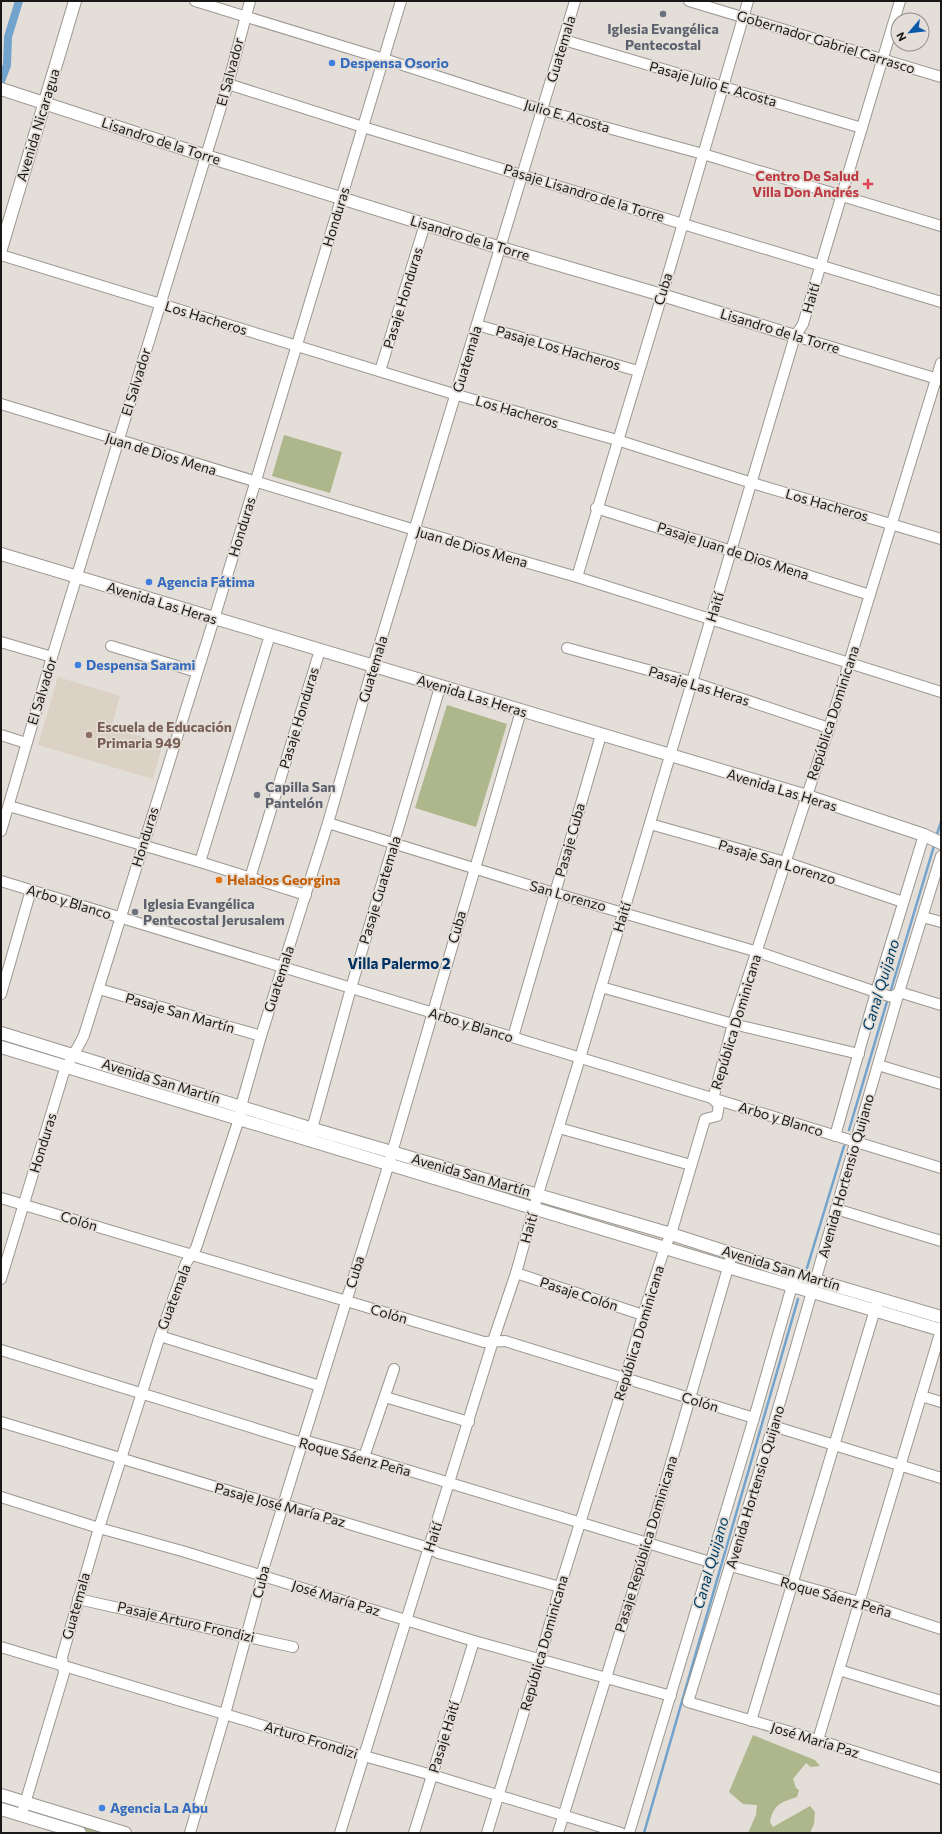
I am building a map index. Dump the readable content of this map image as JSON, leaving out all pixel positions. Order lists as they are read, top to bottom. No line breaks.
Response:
{"streets":{"main road":["Avenida Nicaragua","Lisandro de la Torre","Avenida Las Heras","Avenida San Martín"],"street":["Gobernador Gabriel Carrasco","Guatemala","El Salvador","Pasaje Julio E. Acosta","Julio E. Acosta","Pasaje Lisandro de la Torre","Honduras","Cuba","Pasaje Honduras","Haití","Los Hacheros","Pasaje Los Hacheros","Juan de Dios Mena","Pasaje Juan de Dios Mena","Pasaje Las Heras","República Dominicana","Pasaje Cuba","Pasaje San Lorenzo","Pasaje Guatemala","San Lorenzo","Arbo y Blanco","Pasaje San Martín","Avenida Hortensio Quijano","Colón","Pasaje Colón","Roque Sáenz Peña","Pasaje José María Paz","Pasaje República Dominicana","José María Paz","Pasaje Arturo Frondizi","Pasaje Haití","Arturo Frondizi"]},"crossings":[["Gobernador Gabriel Carrasco","Cuba"],["Gobernador Gabriel Carrasco","Haití"],["Guatemala","Pasaje Julio E. Acosta"],["Guatemala","Julio E. Acosta"],["Guatemala","Lisandro de la Torre"],["Guatemala","Pasaje Lisandro de la Torre"],["Guatemala","Los Hacheros"],["Guatemala","Pasaje Los Hacheros"],["Guatemala","Juan de Dios Mena"],["Guatemala","Avenida Las Heras"],["Guatemala","San Lorenzo"],["Guatemala","Arbo y Blanco"],["Guatemala","Pasaje San Martín"],["Guatemala","Avenida San Martín"],["Guatemala","Colón"],["Guatemala","Roque Sáenz Peña"],["Guatemala","Pasaje José María Paz"],["Guatemala","José María Paz"],["Guatemala","Pasaje Arturo Frondizi"],["Guatemala","Arturo Frondizi"],["El Salvador","Julio E. Acosta"],["El Salvador","Lisandro de la Torre"],["El Salvador","Pasaje Lisandro de la Torre"],["El Salvador","Los Hacheros"],["El Salvador","Juan de Dios Mena"],["El Salvador","Avenida Las Heras"],["Pasaje Julio E. Acosta","Cuba"],["Pasaje Julio E. Acosta","Haití"],["Julio E. Acosta","Honduras"],["Julio E. Acosta","Cuba"],["Julio E. Acosta","Haití"],["Avenida Nicaragua","Lisandro de la Torre"],["Lisandro de la Torre","Honduras"],["Lisandro de la Torre","Cuba"],["Lisandro de la Torre","Pasaje Honduras"],["Lisandro de la Torre","Haití"],["Lisandro de la Torre","República Dominicana"],["Pasaje Lisandro de la Torre","Honduras"],["Pasaje Lisandro de la Torre","Cuba"],["Pasaje Lisandro de la Torre","Haití"],["Honduras","Los Hacheros"],["Honduras","Juan de Dios Mena"],["Honduras","Avenida Las Heras"],["Honduras","Arbo y Blanco"],["Honduras","Pasaje San Martín"],["Honduras","Avenida San Martín"],["Honduras","Colón"],["Cuba","Los Hacheros"],["Cuba","Pasaje Los Hacheros"],["Cuba","Juan de Dios Mena"],["Cuba","Pasaje Juan de Dios Mena"],["Cuba","Avenida Las Heras"],["Cuba","San Lorenzo"],["Cuba","Arbo y Blanco"],["Cuba","Avenida San Martín"],["Cuba","Colón"],["Cuba","Roque Sáenz Peña"],["Cuba","Pasaje José María Paz"],["Cuba","José María Paz"],["Cuba","Pasaje Arturo Frondizi"],["Cuba","Arturo Frondizi"],["Pasaje Honduras","Los Hacheros"],["Pasaje Honduras","Avenida Las Heras"],["Haití","Los Hacheros"],["Haití","Juan de Dios Mena"],["Haití","Pasaje Juan de Dios Mena"],["Haití","Avenida Las Heras"],["Haití","Pasaje Las Heras"],["Haití","Pasaje San Lorenzo"],["Haití","San Lorenzo"],["Haití","Arbo y Blanco"],["Haití","Avenida San Martín"],["Haití","Colón"],["Haití","Pasaje Colón"],["Haití","Roque Sáenz Peña"],["Haití","Pasaje José María Paz"],["Haití","José María Paz"],["Haití","Arturo Frondizi"],["Los Hacheros","República Dominicana"],["Juan de Dios Mena","República Dominicana"],["Pasaje Juan de Dios Mena","República Dominicana"],["Avenida Las Heras","República Dominicana"],["Avenida Las Heras","Pasaje Cuba"],["Avenida Las Heras","Pasaje Guatemala"],["Avenida Las Heras","Avenida Hortensio Quijano"],["Pasaje Las Heras","República Dominicana"],["República Dominicana","Pasaje San Lorenzo"],["República Dominicana","San Lorenzo"],["República Dominicana","Arbo y Blanco"],["República Dominicana","Avenida San Martín"],["República Dominicana","Colón"],["República Dominicana","Pasaje Colón"],["República Dominicana","Roque Sáenz Peña"],["República Dominicana","Pasaje José María Paz"],["República Dominicana","José María Paz"],["República Dominicana","Arturo Frondizi"],["Pasaje Cuba","San Lorenzo"],["Pasaje Cuba","Arbo y Blanco"],["Pasaje San Lorenzo","Avenida Hortensio Quijano"],["Pasaje Guatemala","San Lorenzo"],["Pasaje Guatemala","Arbo y Blanco"],["Pasaje Guatemala","Avenida San Martín"],["San Lorenzo","Avenida Hortensio Quijano"],["Arbo y Blanco","Avenida Hortensio Quijano"],["Avenida San Martín","Avenida Hortensio Quijano"],["Avenida San Martín","Pasaje República Dominicana"],["Avenida Hortensio Quijano","Colón"],["Avenida Hortensio Quijano","Roque Sáenz Peña"],["Avenida Hortensio Quijano","José María Paz"],["Colón","Pasaje República Dominicana"],["Roque Sáenz Peña","Pasaje República Dominicana"],["Pasaje República Dominicana","José María Paz"],["Pasaje República Dominicana","Arturo Frondizi"],["José María Paz","Pasaje Haití"],["Pasaje Haití","Arturo Frondizi"]],"districts":["Villa Palermo 2"],"water":["Canal Quijano"],"places":{"other":["Iglesia Evangélica Pentecostal","Despensa Osorio","Agencia Fátima","Despensa Sarami","Escuela de Educación Primaria 949","Capilla San Pantelón","Helados Georgina","Iglesia Evangélica Pentecostal Jerusalem","Agencia La Abu"],"health":["Centro De Salud Villa Don Andrés"]},"north":"bottom left"}
